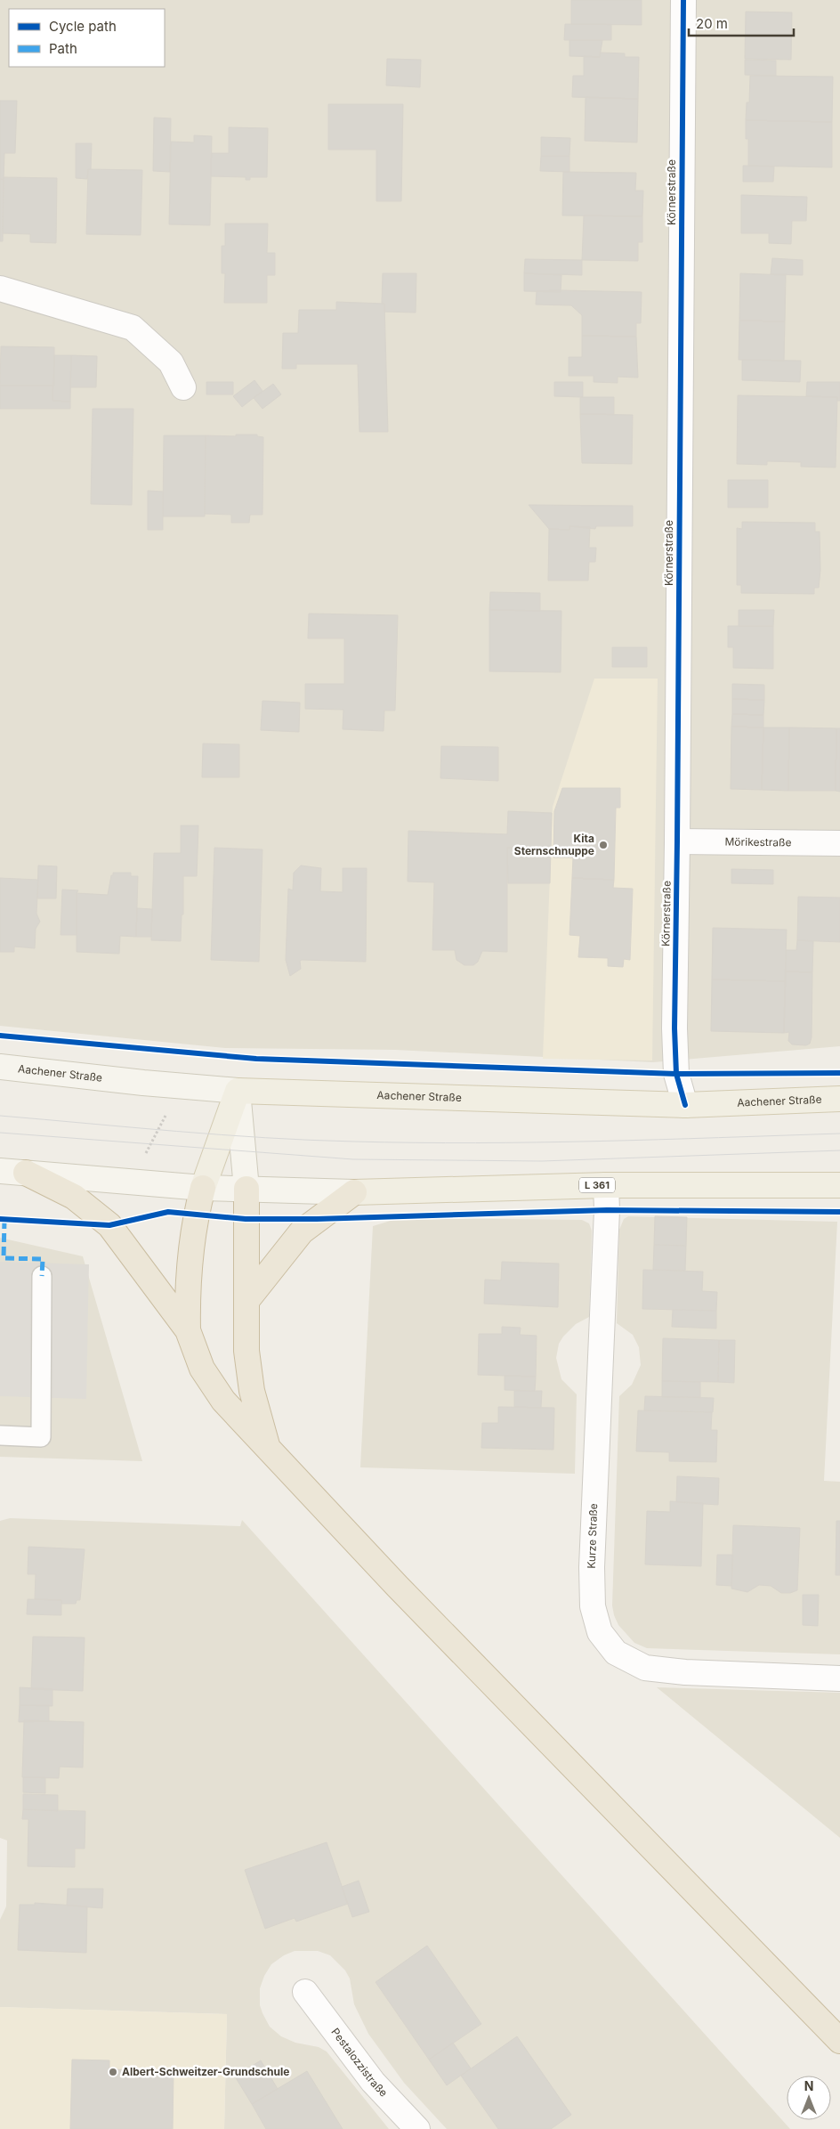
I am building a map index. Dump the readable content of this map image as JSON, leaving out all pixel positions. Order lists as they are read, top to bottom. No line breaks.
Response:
{"streets":{"main road":["Aachener Straße","L 361"],"street":["Körnerstraße","Mörikestraße","Kurze Straße","Pestalozzistraße"]},"crossings":[["Körnerstraße","Mörikestraße"],["Körnerstraße","Aachener Straße"],["L 361","Kurze Straße"]],"places":["Kita Sternschnuppe","Albert-Schweitzer-Grundschule"],"legend":["Cycle path","Path"],"scale_bar":"20 m","north":"top"}
